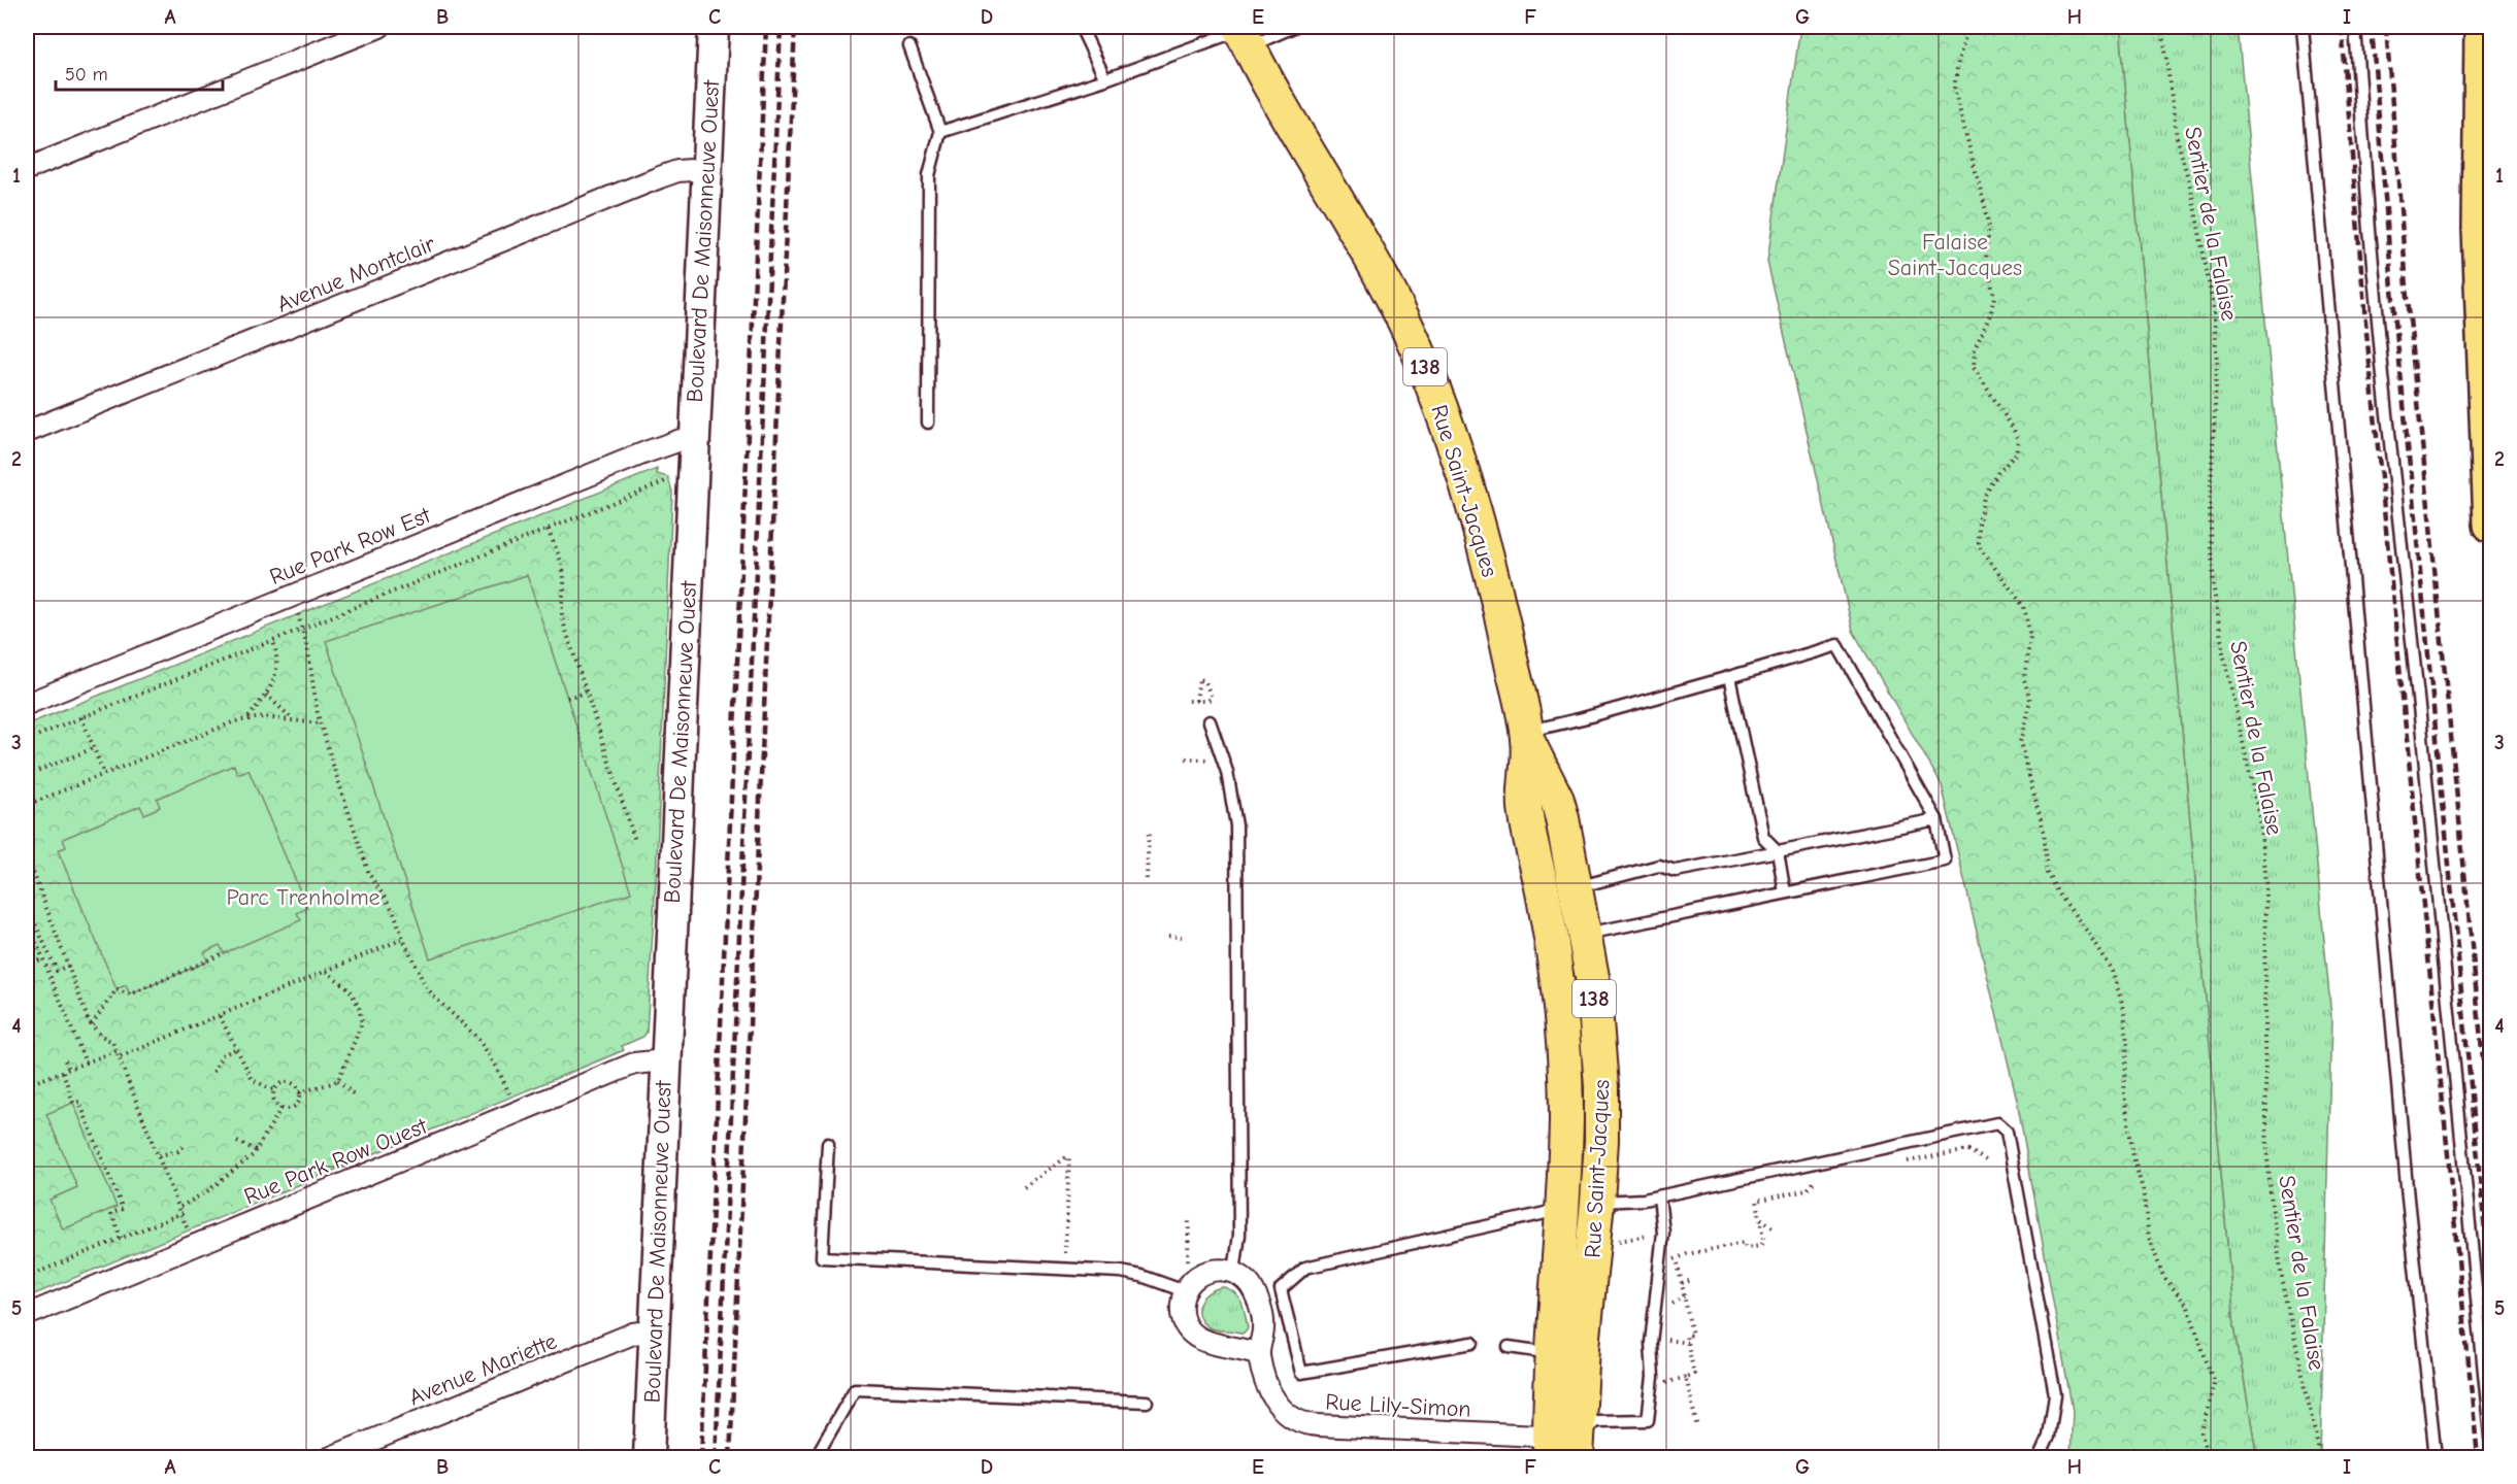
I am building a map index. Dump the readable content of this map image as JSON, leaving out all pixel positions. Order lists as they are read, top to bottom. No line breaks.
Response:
{"streets":{"main road":["138","Rue Saint-Jacques"],"street":["Boulevard De Maisonneuve Ouest","Avenue Montclair","Rue Park Row Est","Rue Park Row Ouest","Avenue Mariette","Rue Lily-Simon"],"path":["Sentier de la Falaise"]},"crossings":[["Boulevard De Maisonneuve Ouest","Avenue Montclair"],["Boulevard De Maisonneuve Ouest","Rue Park Row Est"],["Boulevard De Maisonneuve Ouest","Rue Park Row Ouest"],["Boulevard De Maisonneuve Ouest","Avenue Mariette"],["Rue Saint-Jacques","Rue Lily-Simon"]],"parks":["Falaise Saint-Jacques","Parc Trenholme"],"scale_bar":"50 m","grid":{"columns":["A","B","C","D","E","F","G","H","I"],"rows":["1","2","3","4","5"]}}
